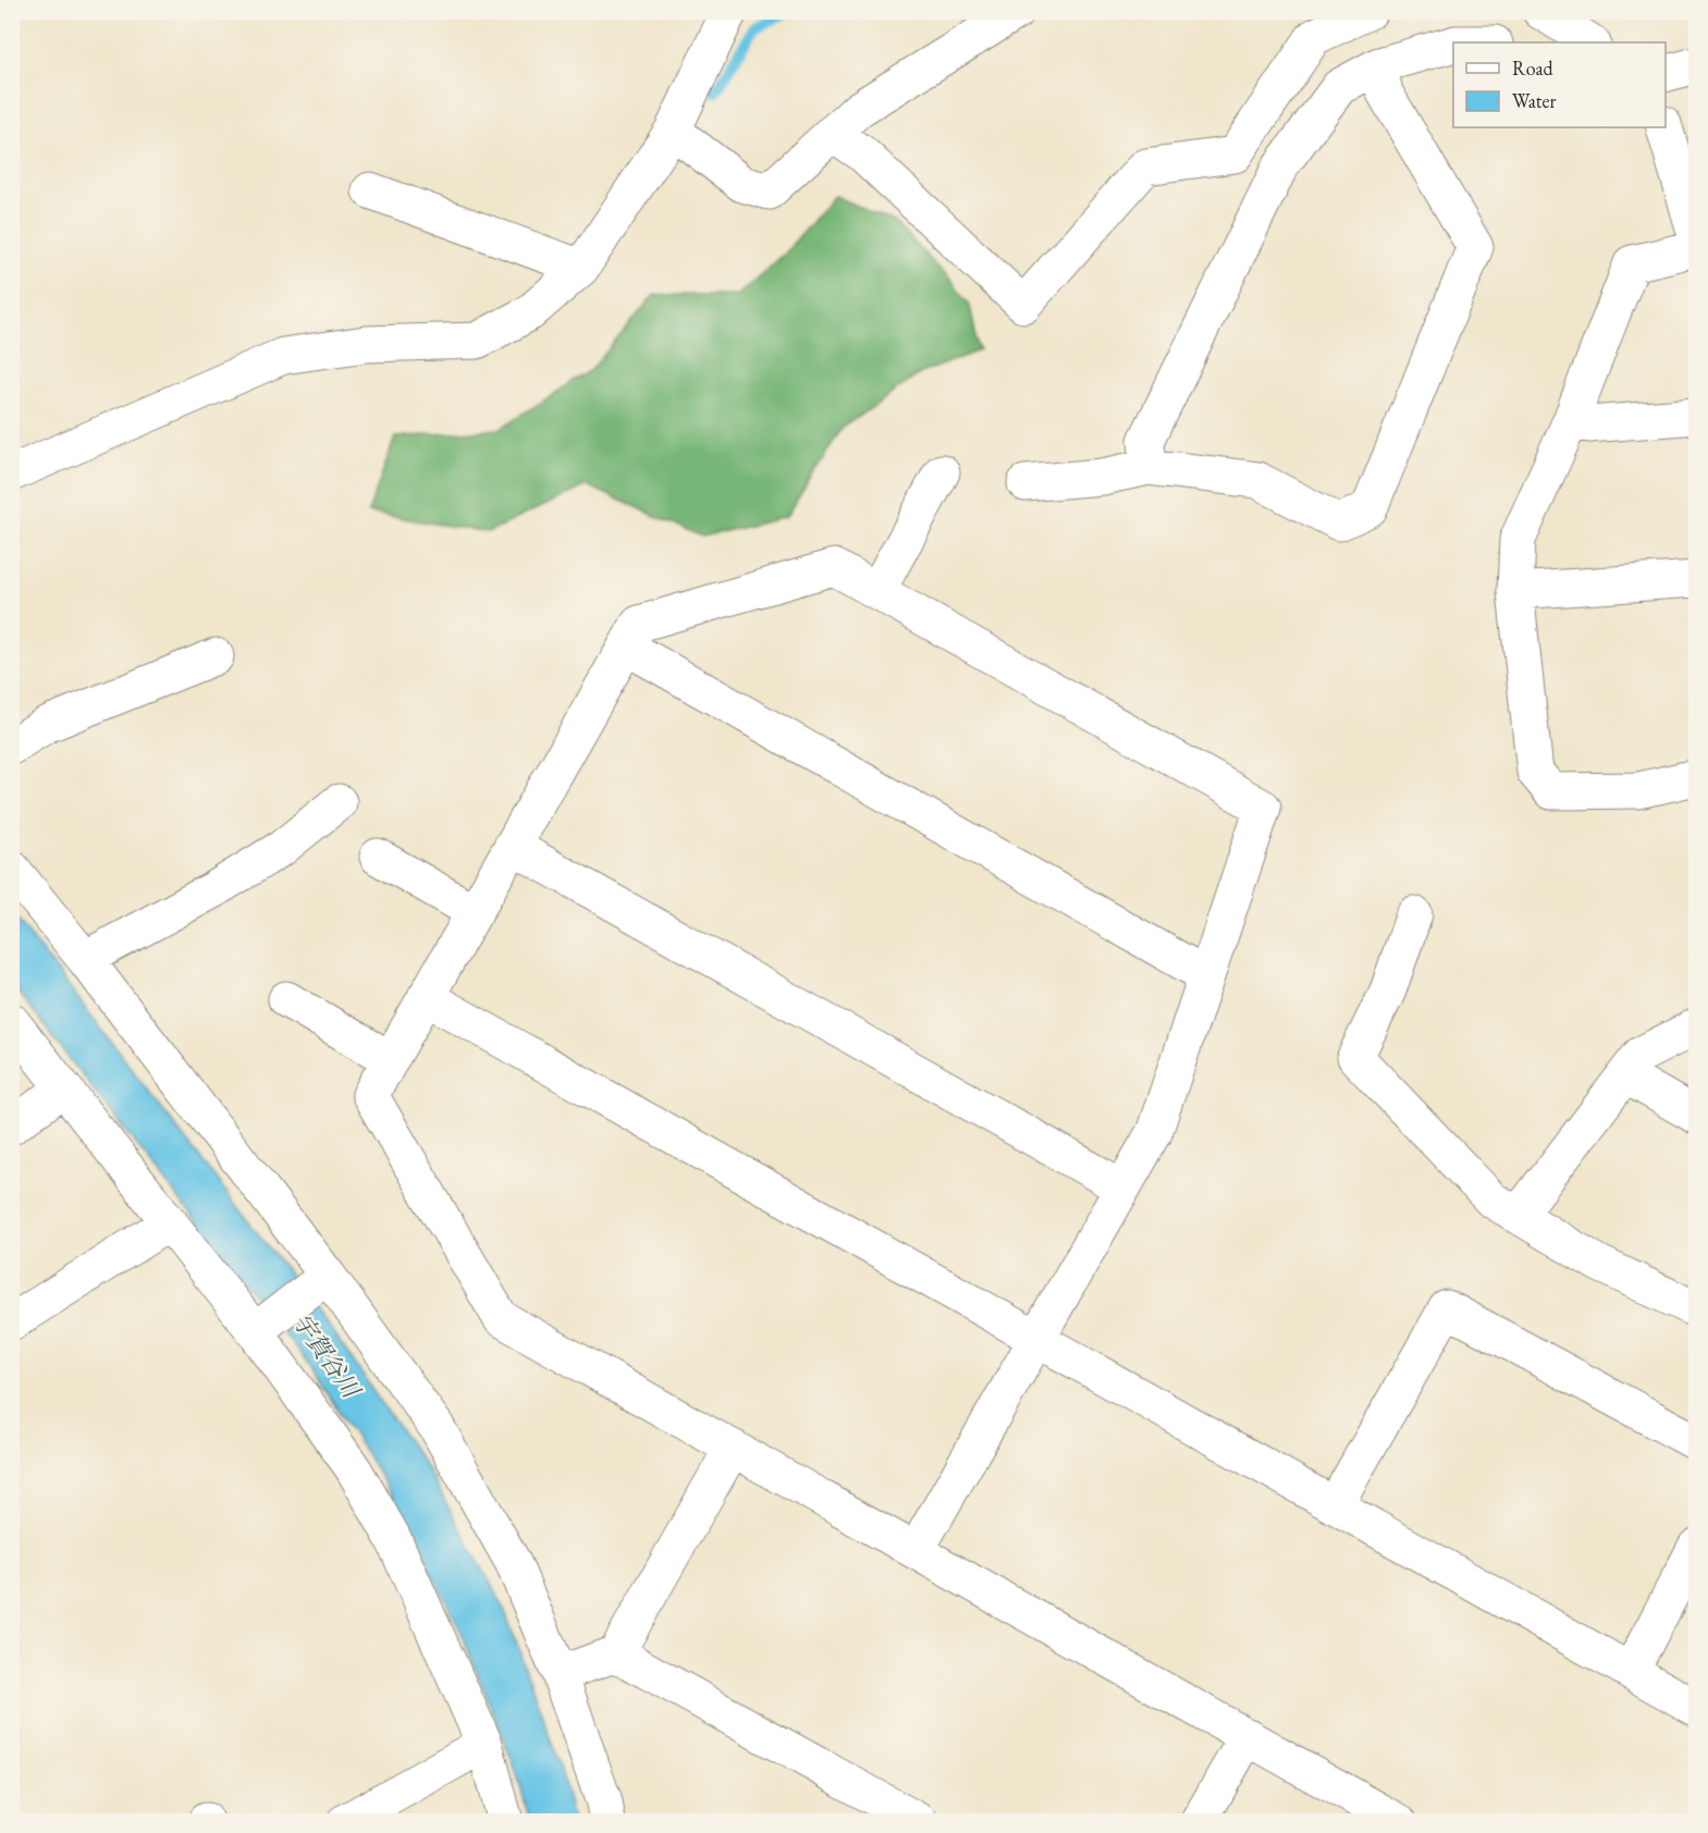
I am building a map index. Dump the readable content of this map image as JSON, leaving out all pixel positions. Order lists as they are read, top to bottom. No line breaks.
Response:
{"water":["宇賀谷川"],"legend":["Road","Water"]}
